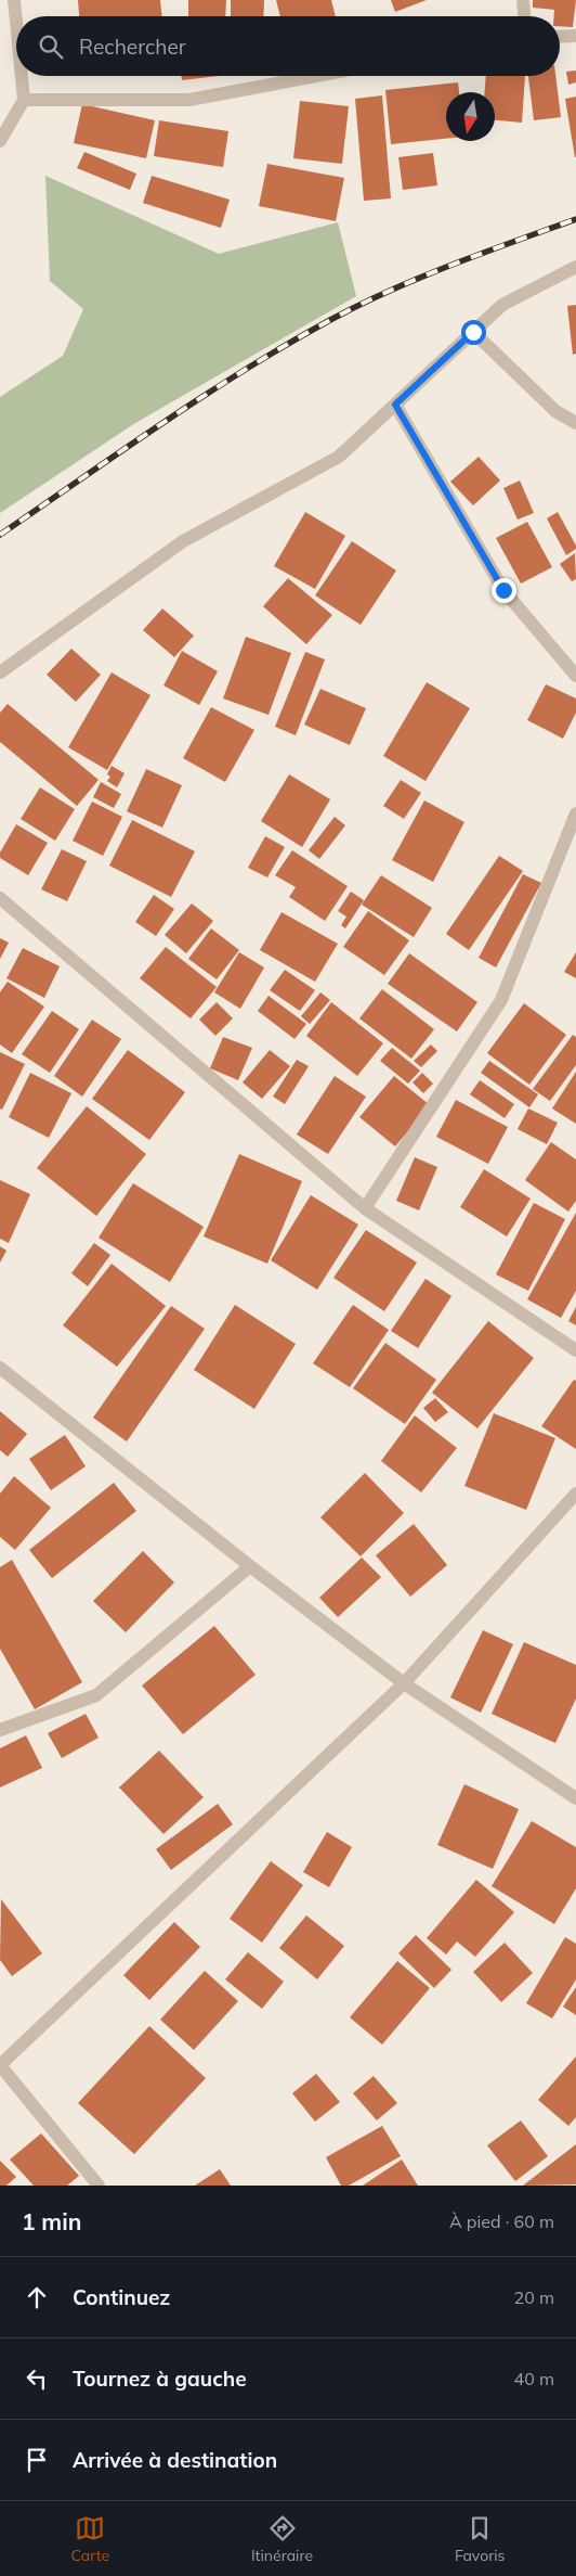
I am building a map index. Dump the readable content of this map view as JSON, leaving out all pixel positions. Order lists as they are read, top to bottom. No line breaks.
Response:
{"north":"bottom","page":{"search":"Rechercher","heading":["1 min","À pied · 60 m"],"list":[["Continuez","20 m"],["Tournez à gauche","40 m"],"Arrivée à destination"],"nav":["Carte","Itinéraire","Favoris"]}}
